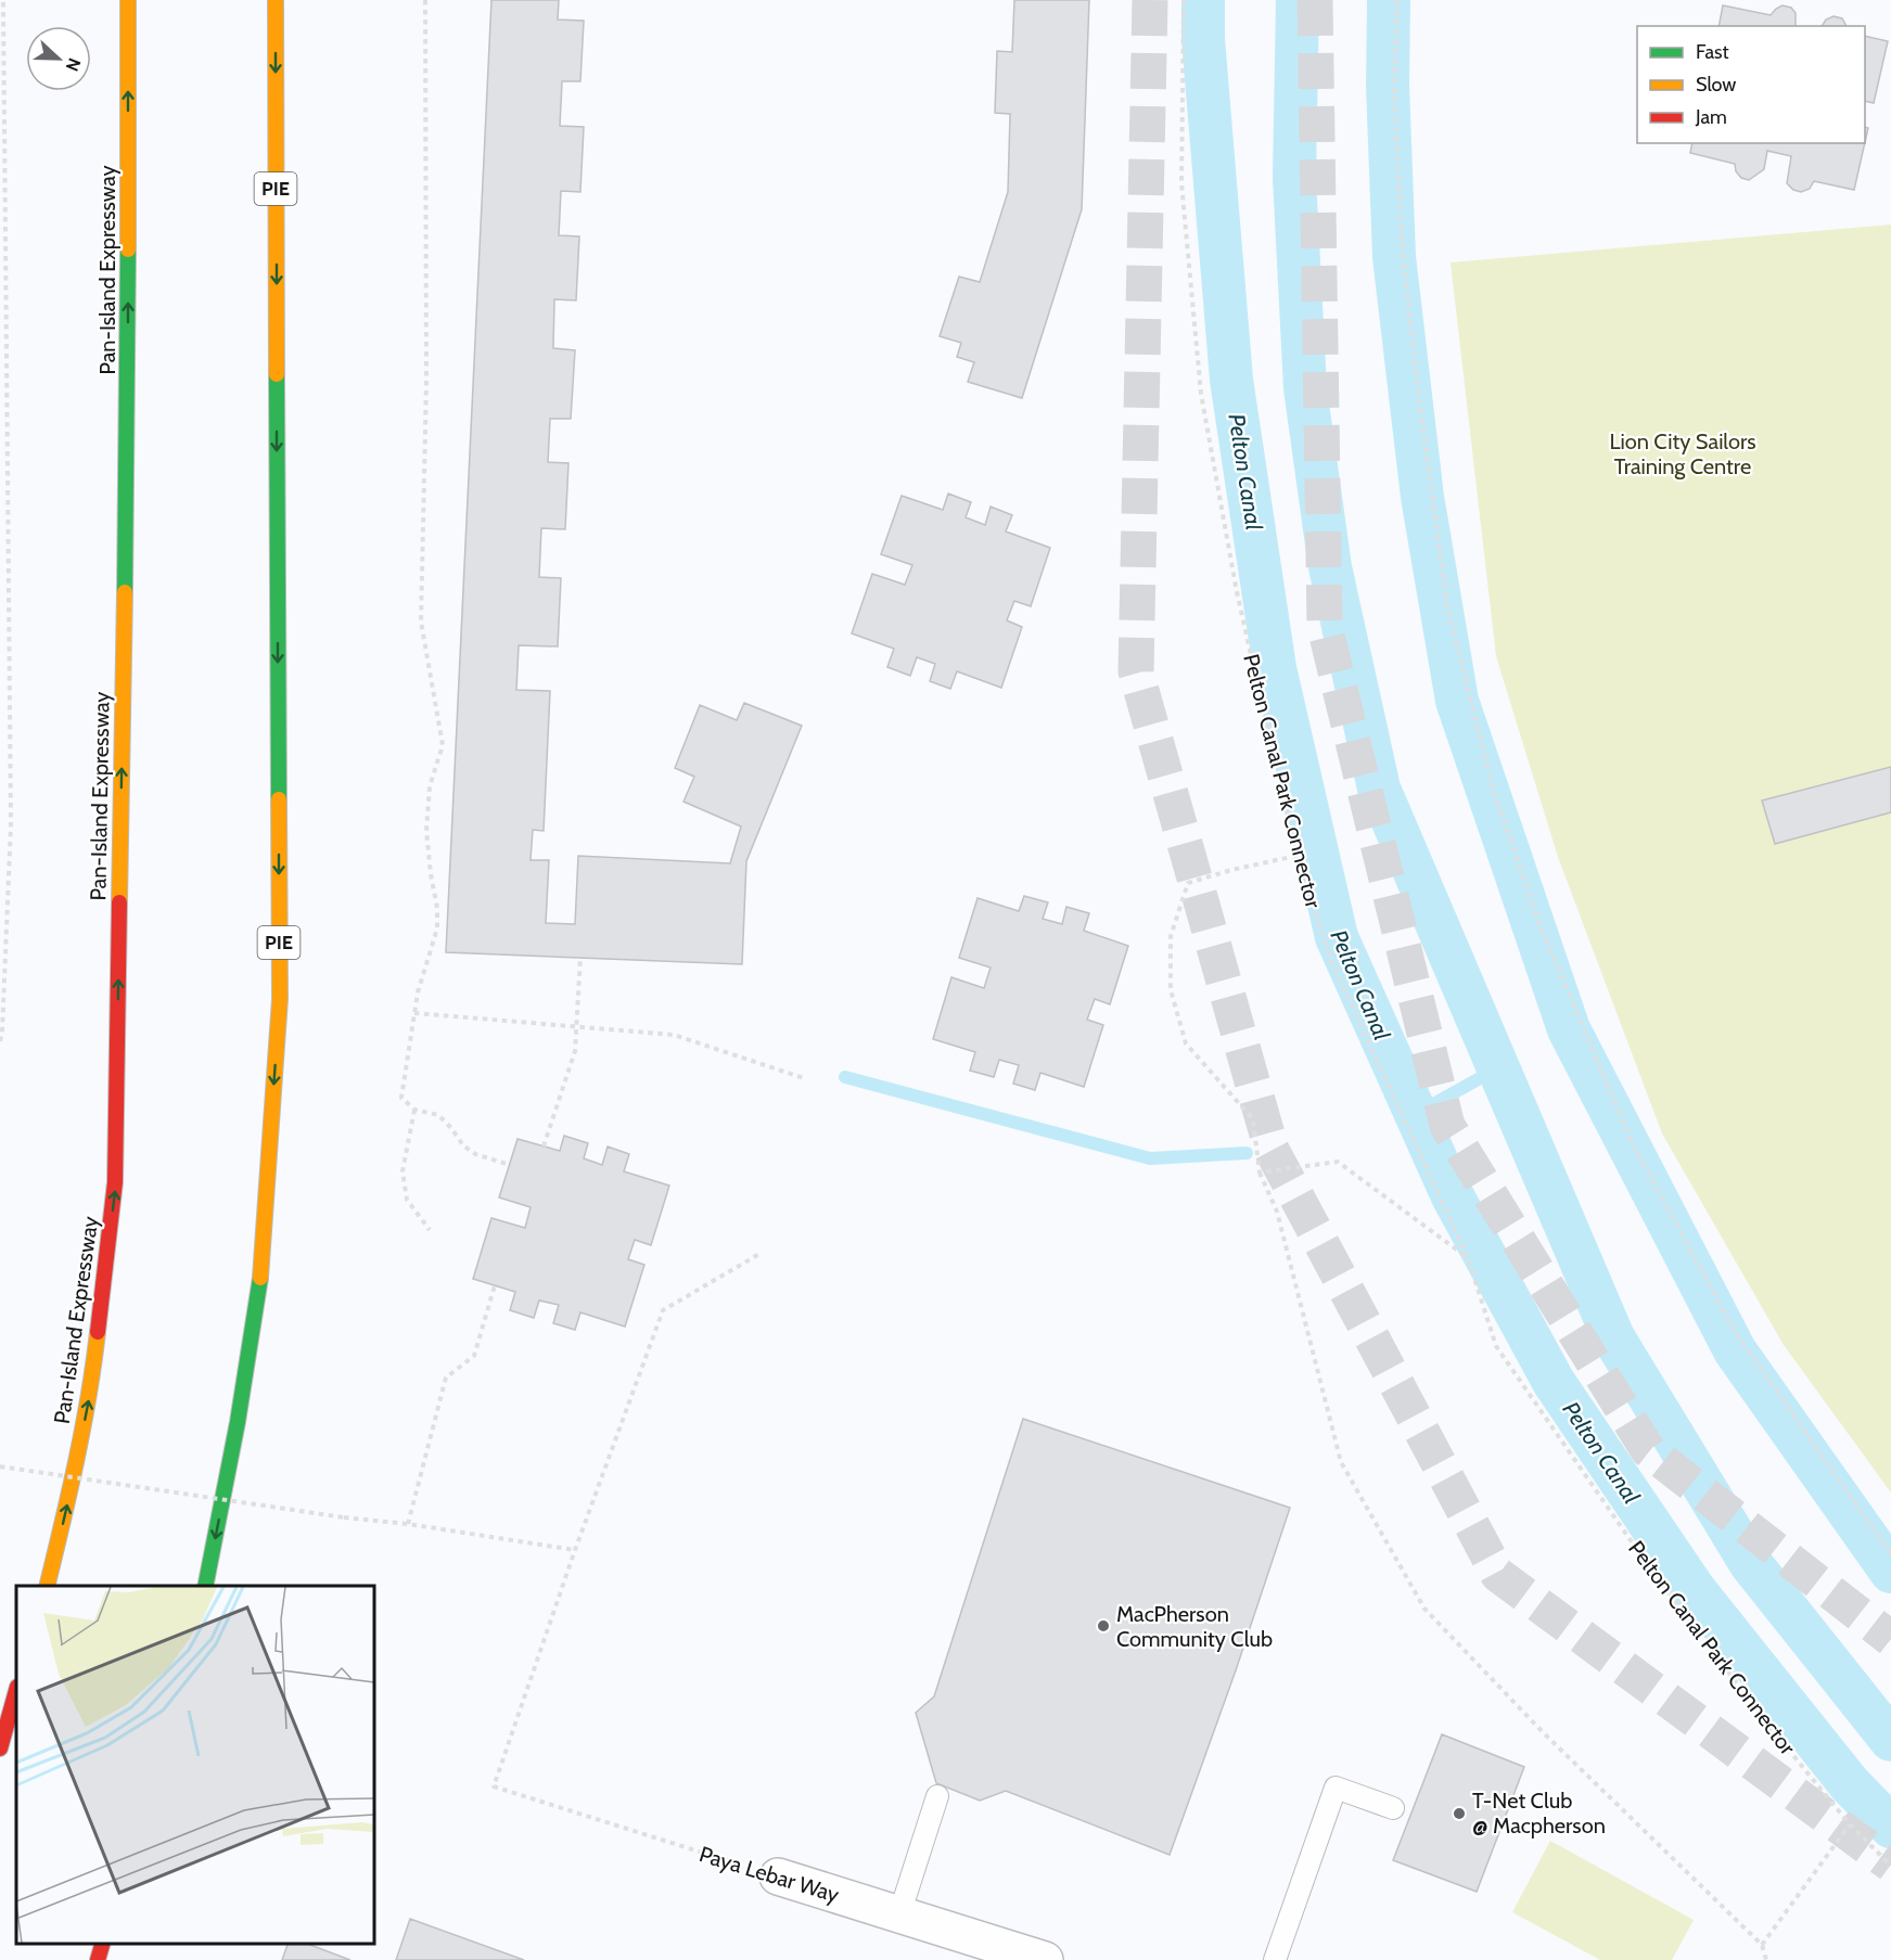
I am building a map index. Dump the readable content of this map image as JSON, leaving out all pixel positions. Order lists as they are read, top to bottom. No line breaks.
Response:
{"streets":{"highway":["PIE","Pan-Island Expressway"],"street":["Paya Lebar Way"],"path":["Pelton Canal Park Connector"]},"one_way":["Pan-Island Expressway"],"water":["Pelton Canal"],"parks":["Lion City Sailors Training Centre"],"places":["MacPherson Community Club","T-Net Club @ Macpherson"],"legend":["Fast","Slow","Jam"],"north":"right"}
